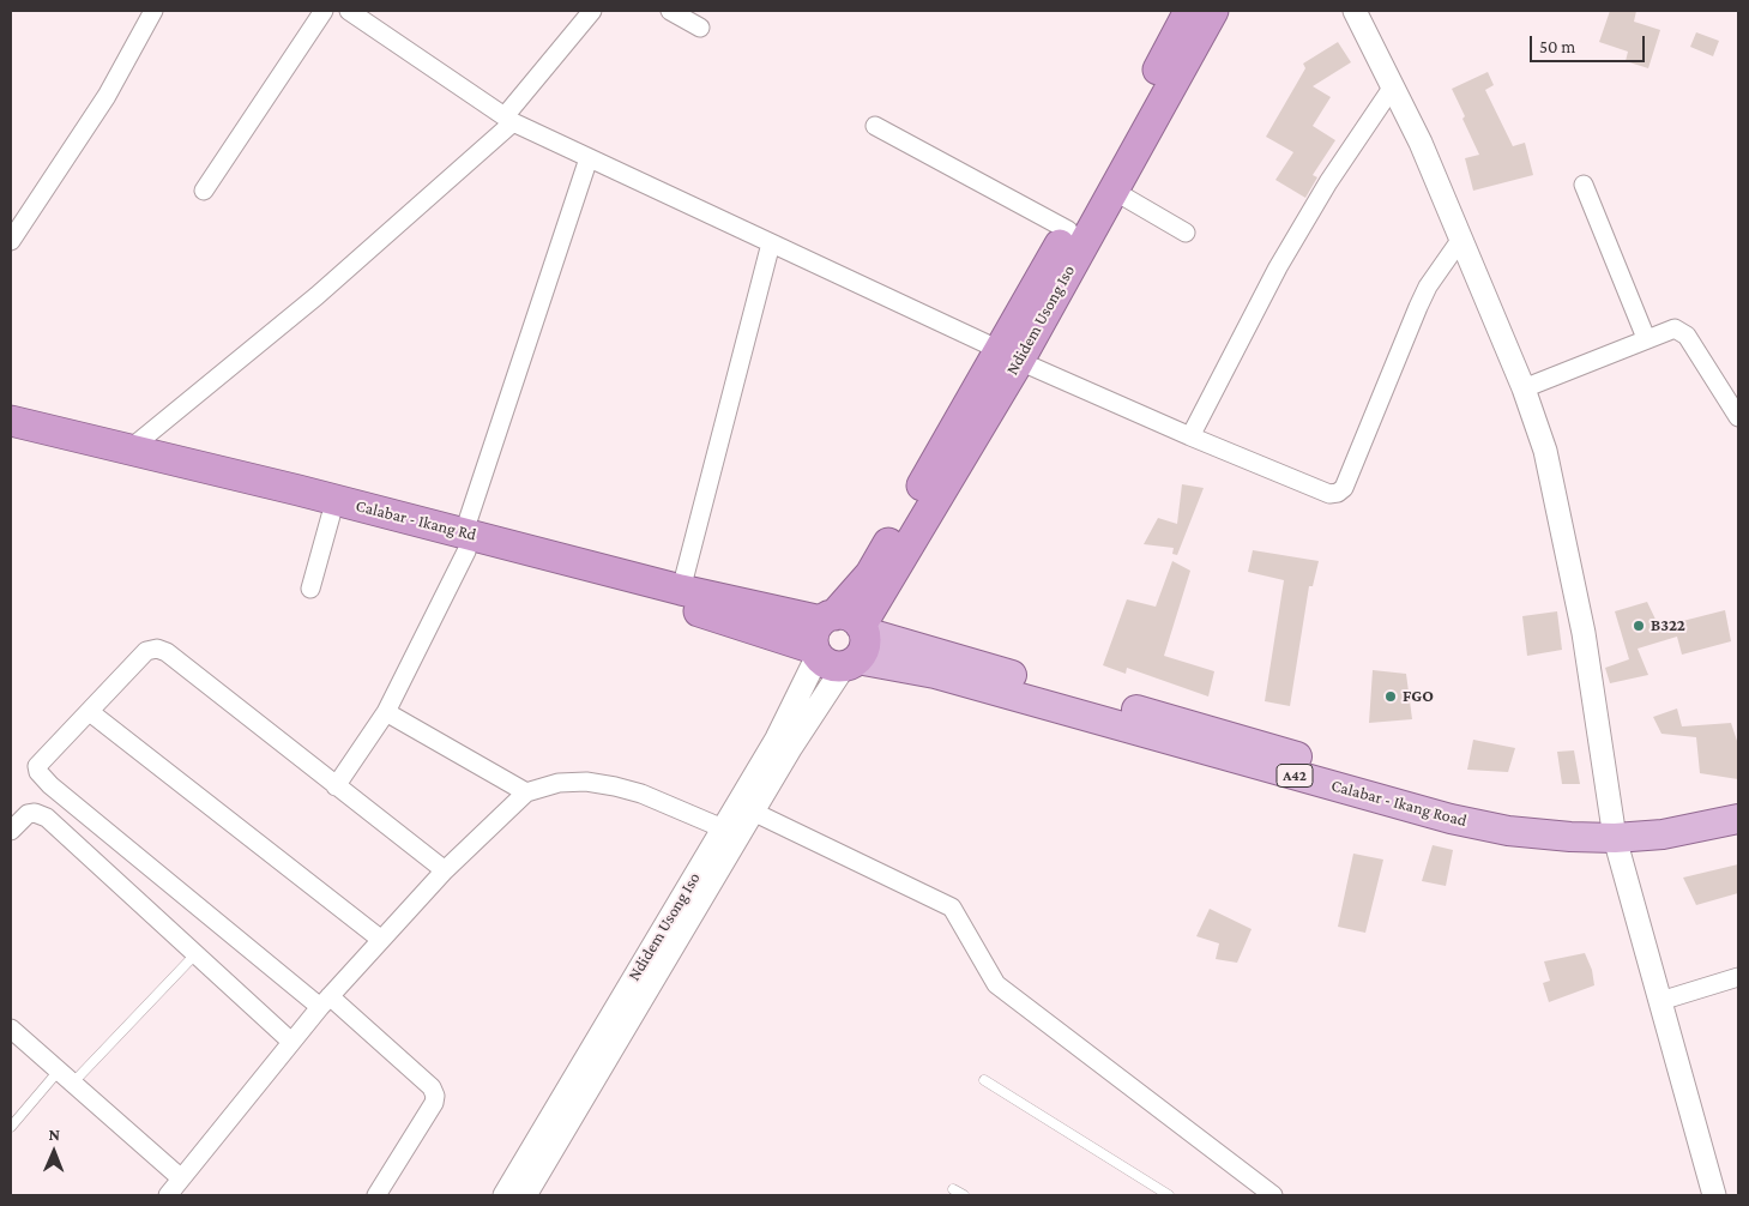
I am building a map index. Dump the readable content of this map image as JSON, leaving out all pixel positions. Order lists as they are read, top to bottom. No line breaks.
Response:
{"streets":{"highway":["Ndidem Usong Iso","Calabar - Ikang Rd"],"main road":["A42","Calabar - Ikang Road"]},"crossings":[["Ndidem Usong Iso","Calabar - Ikang Rd"],["Ndidem Usong Iso","Calabar - Ikang Road"],["Calabar - Ikang Rd","Calabar - Ikang Road"]],"places":["B322","FGO"],"scale_bar":"50 m","north":"top"}
